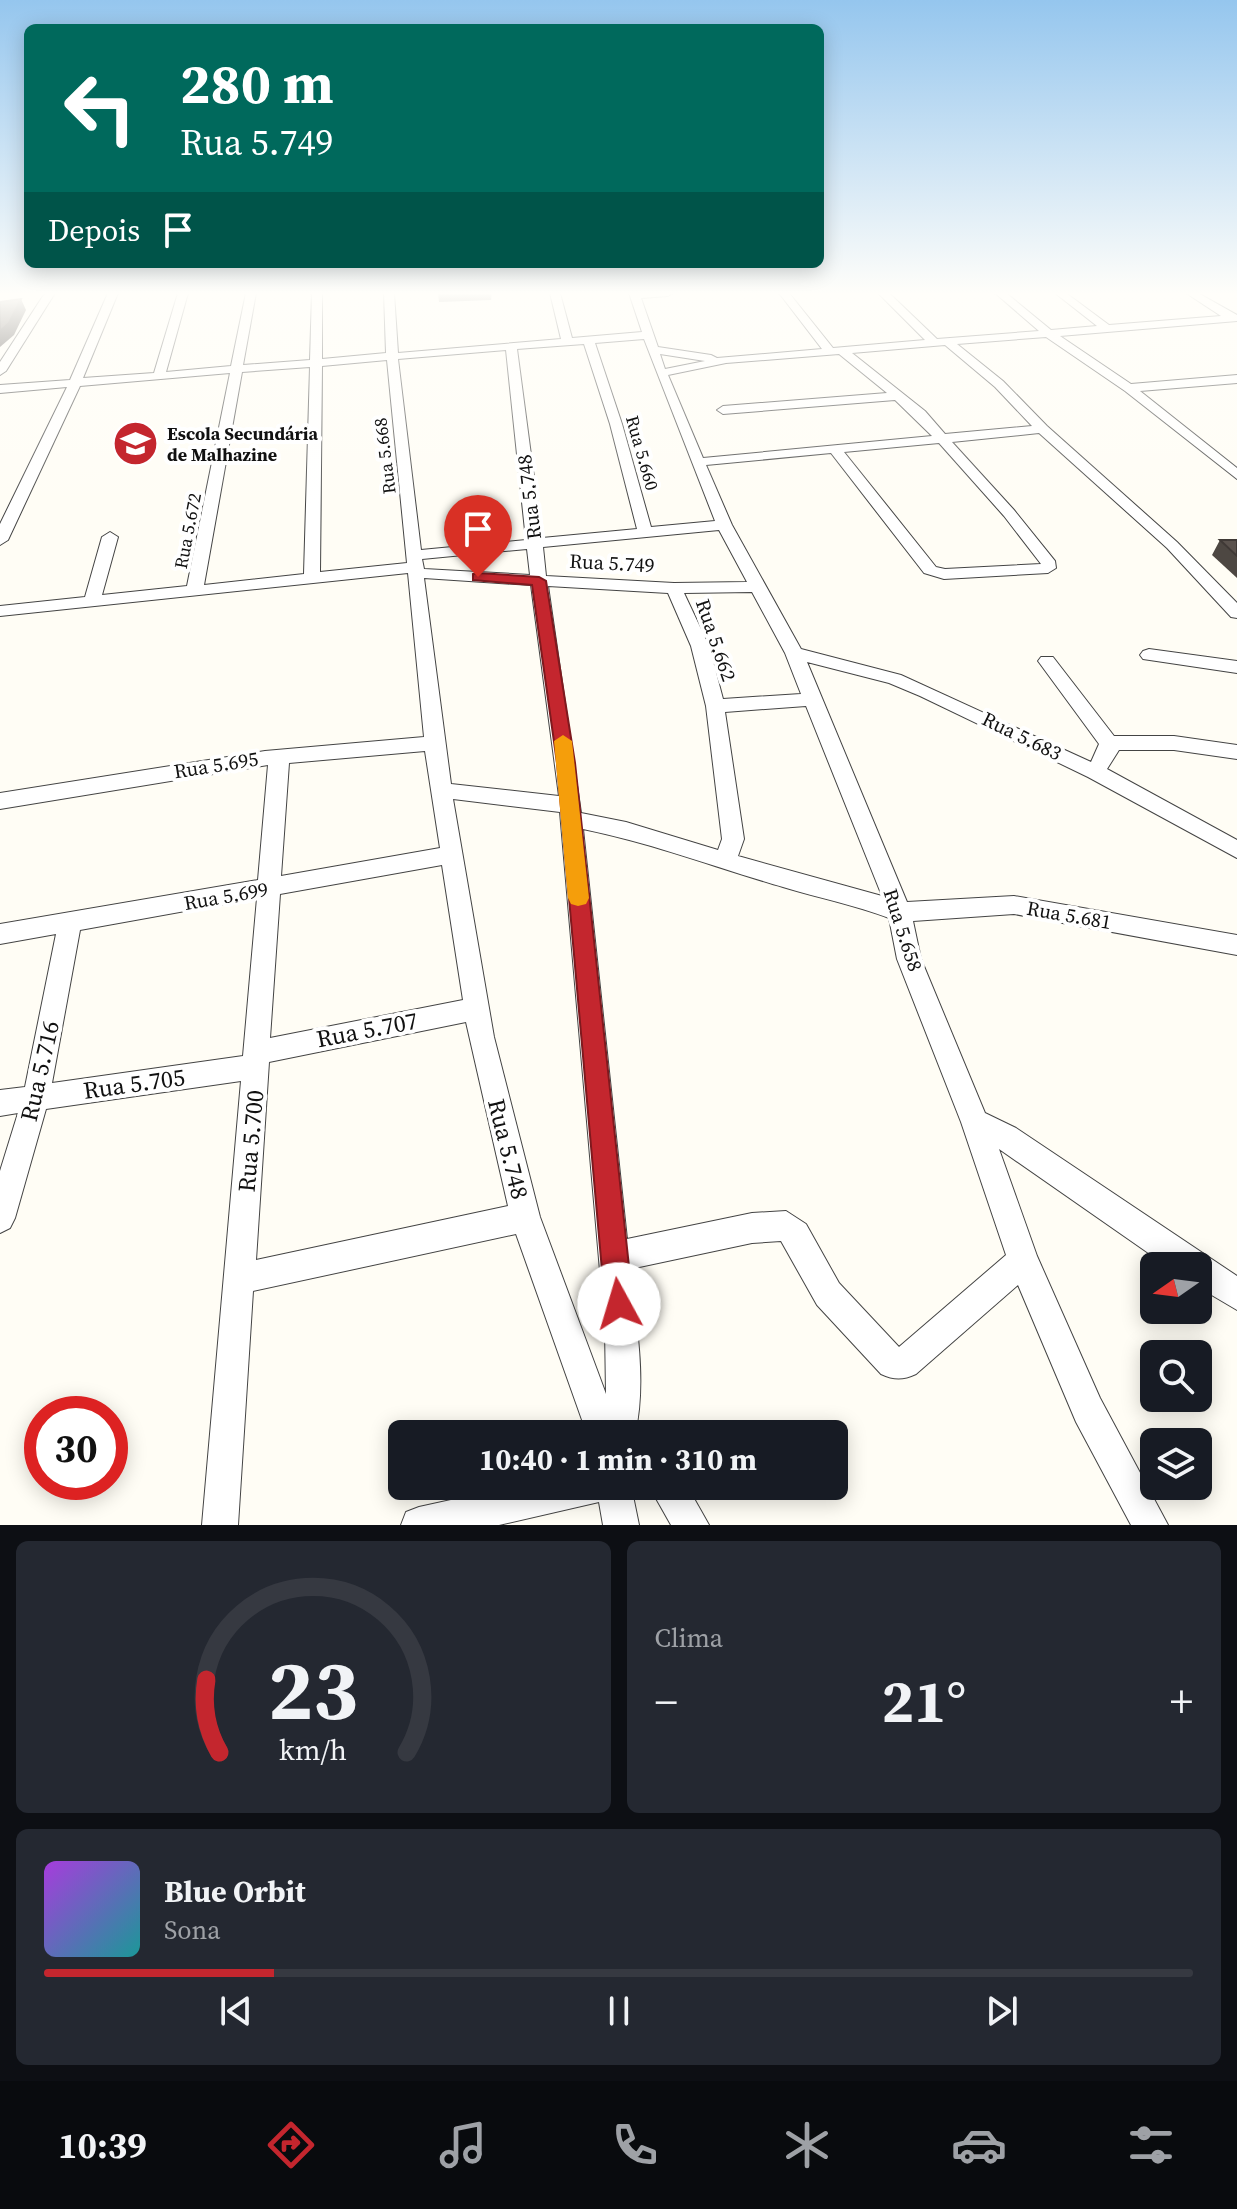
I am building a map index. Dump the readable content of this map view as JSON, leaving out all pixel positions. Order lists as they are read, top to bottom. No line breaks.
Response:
{"streets":{"street":["Rua 5.660","Rua 5.668","Rua 5.748","Rua 5.672","Rua 5.749","Rua 5.662","Rua 5.683","Rua 5.695","Rua 5.699","Rua 5.681","Rua 5.658","Rua 5.707","Rua 5.716","Rua 5.705","Rua 5.700"]},"crossings":[["Rua 5.668","Rua 5.748"],["Rua 5.668","Rua 5.749"],["Rua 5.748","Rua 5.749"],["Rua 5.748","Rua 5.695"],["Rua 5.748","Rua 5.699"],["Rua 5.748","Rua 5.707"],["Rua 5.749","Rua 5.662"],["Rua 5.749","Rua 5.658"],["Rua 5.683","Rua 5.658"],["Rua 5.695","Rua 5.700"],["Rua 5.699","Rua 5.716"],["Rua 5.699","Rua 5.700"],["Rua 5.681","Rua 5.658"],["Rua 5.707","Rua 5.705"],["Rua 5.707","Rua 5.700"],["Rua 5.716","Rua 5.705"],["Rua 5.705","Rua 5.700"]],"places":{"school or university":["Escola Secundária de Malhazine"]},"north":"left","page":{"turn":["280 m","Rua 5.749"],"then":"Depois","limit":"30","trip":"10:40 · 1 min · 310 m","tile":"Clima","heat":["−","21°","+"],"song":["Blue Orbit","Sona"],"tabs":"10:39","gauge":["23","km/h"]}}
